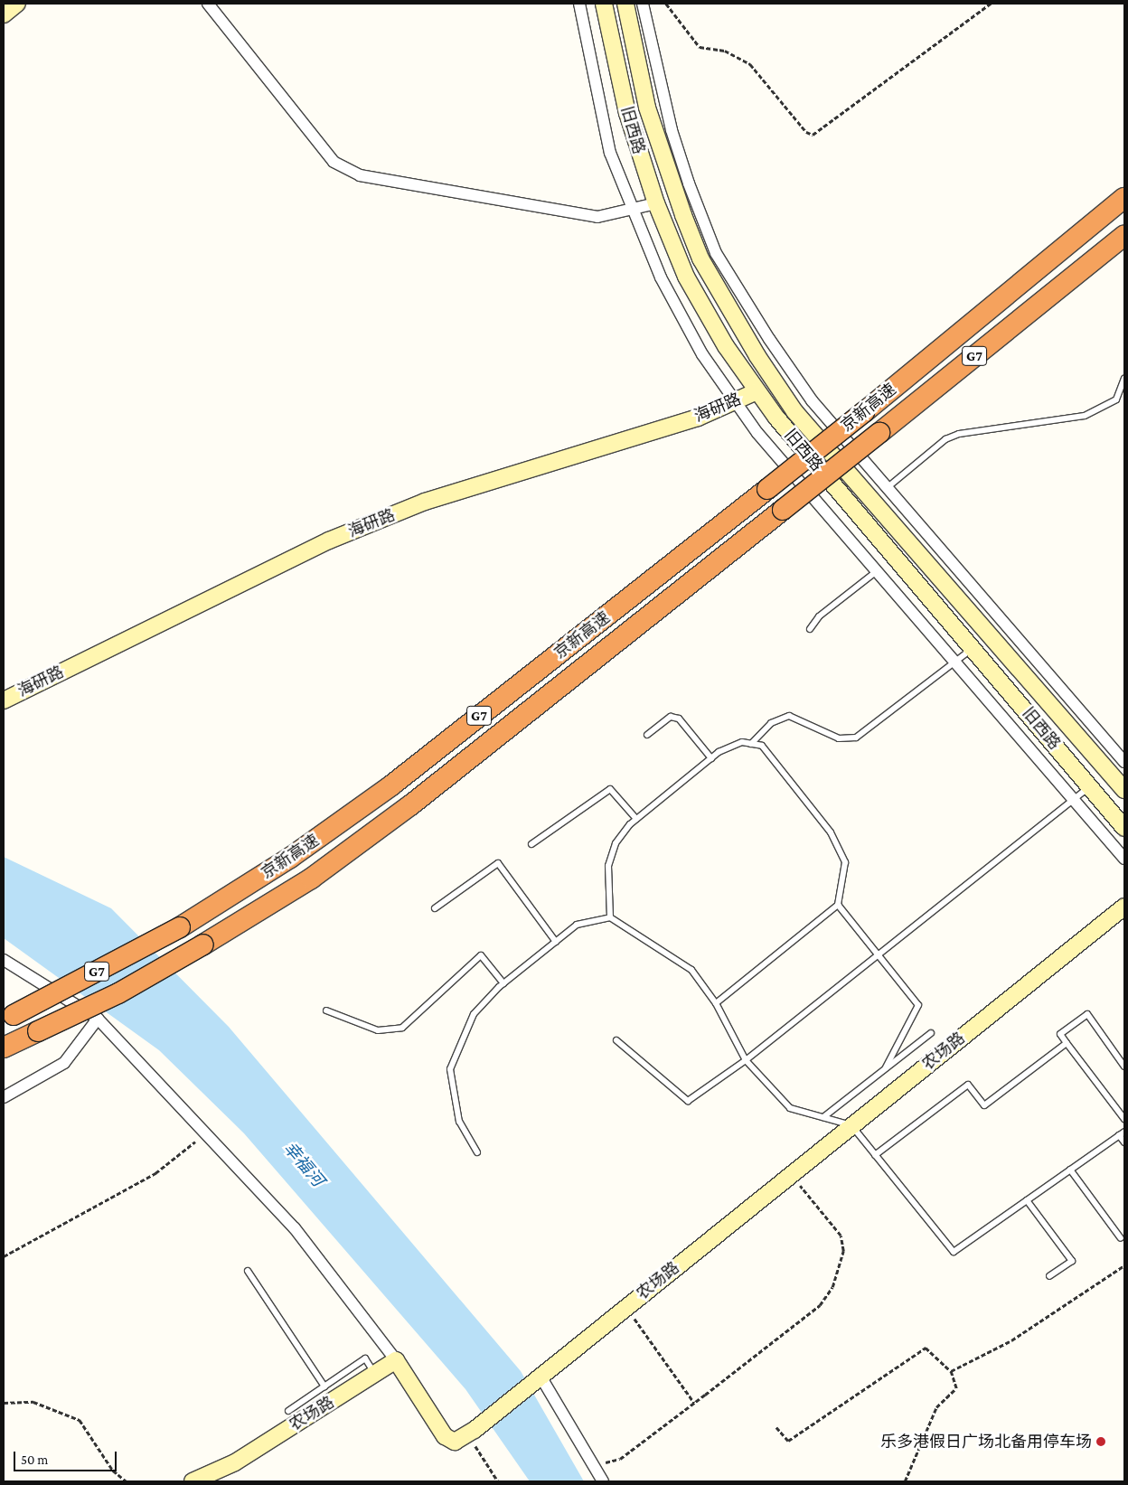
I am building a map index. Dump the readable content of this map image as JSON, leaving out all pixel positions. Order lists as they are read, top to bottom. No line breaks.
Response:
{"streets":{"highway":["G7","京新高速"],"street":["旧西路","海研路","农场路"]},"crossings":[["旧西路","海研路"]],"water":["幸福河"],"places":["乐多港假日广场北备用停车场"],"scale_bar":"50 m"}
